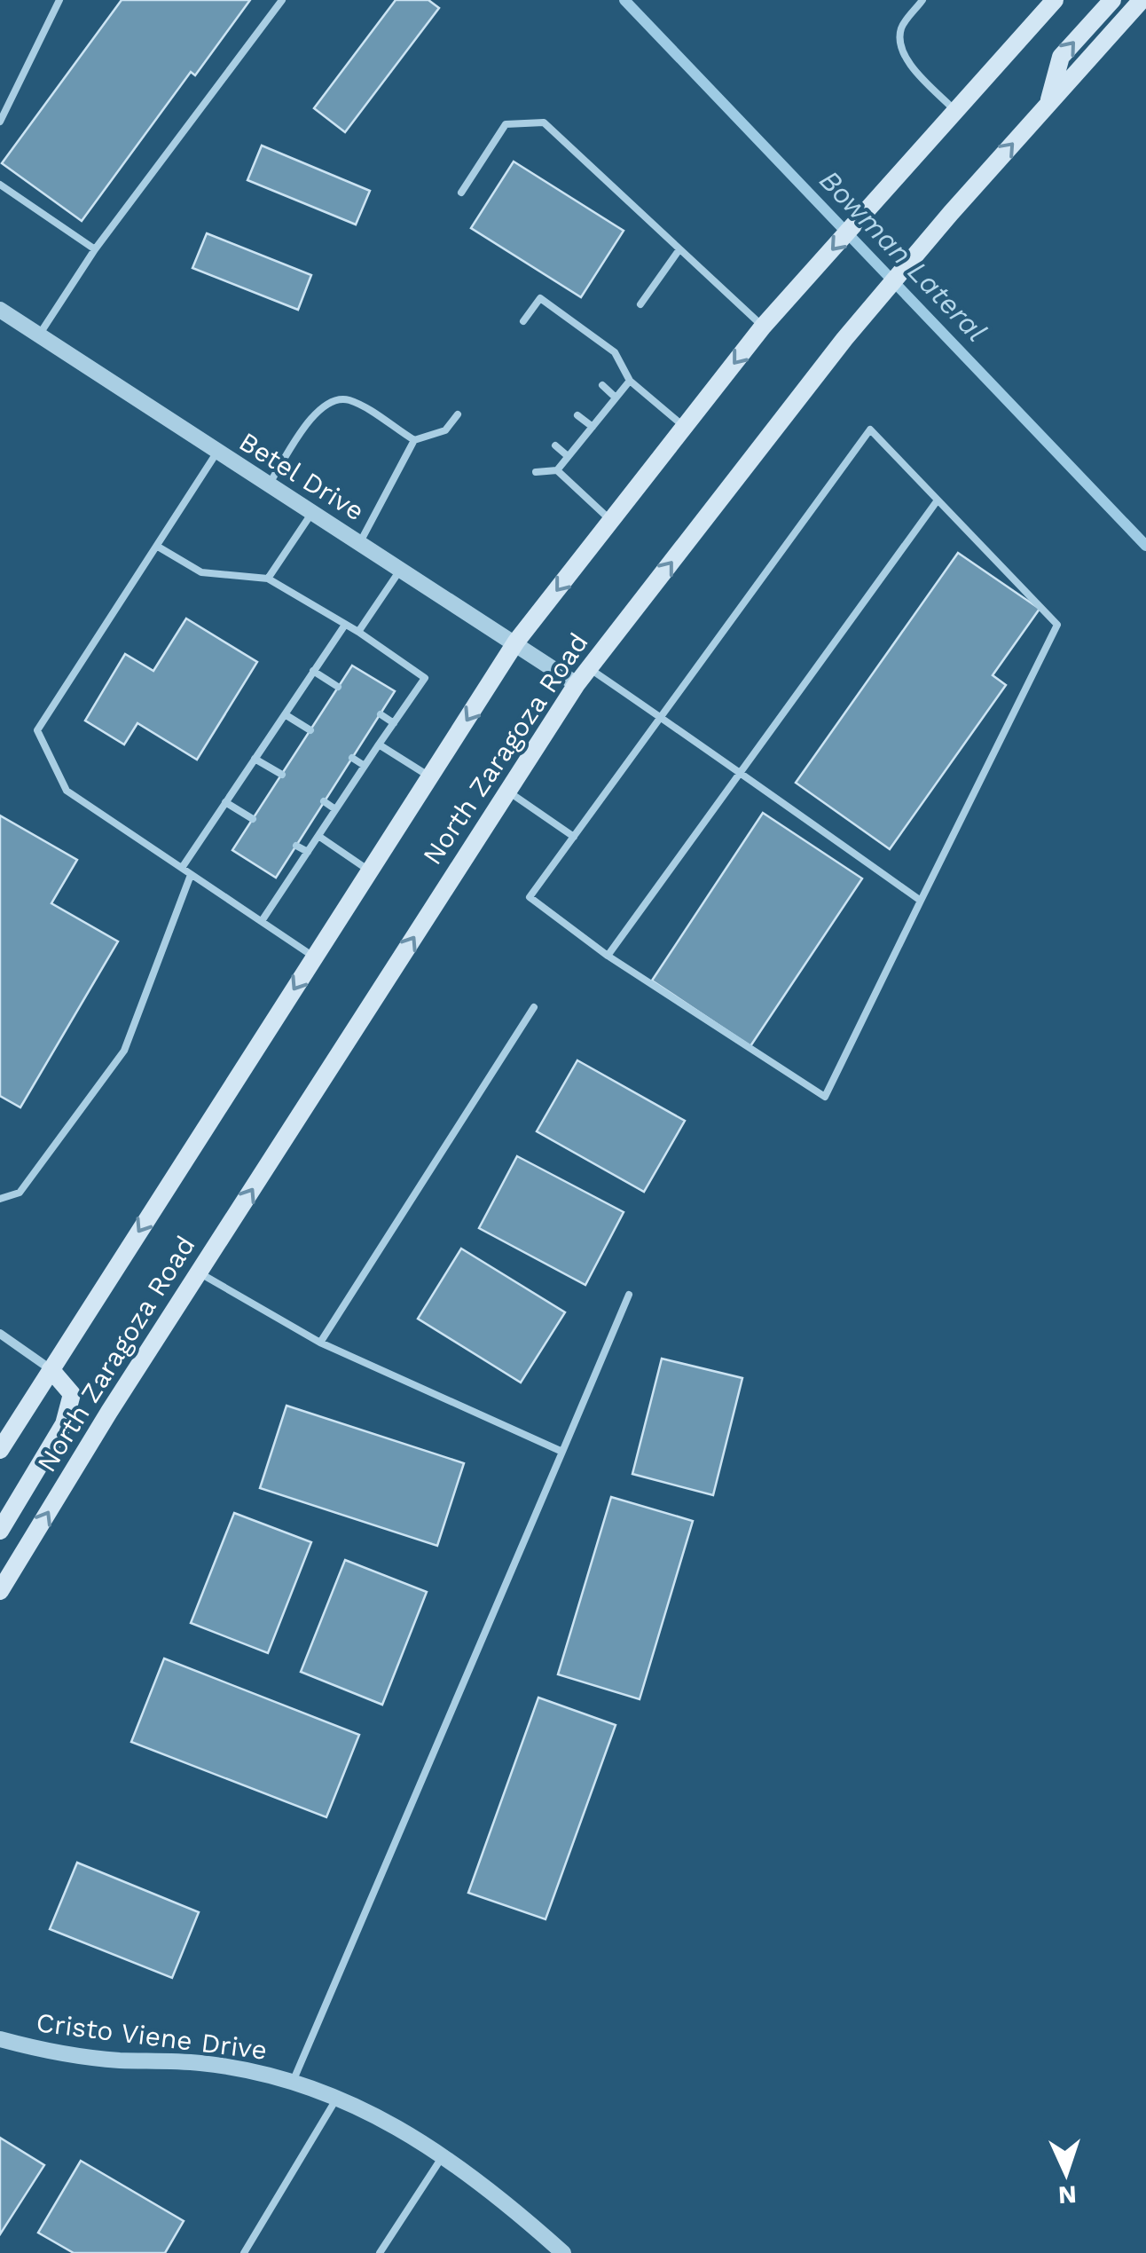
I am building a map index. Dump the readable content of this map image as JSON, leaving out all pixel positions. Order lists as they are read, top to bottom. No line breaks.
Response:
{"streets":{"main road":["North Zaragoza Road"],"street":["Betel Drive","Cristo Viene Drive"]},"crossings":[["Betel Drive","North Zaragoza Road"]],"water":["Bowman Lateral"],"north":"bottom"}
